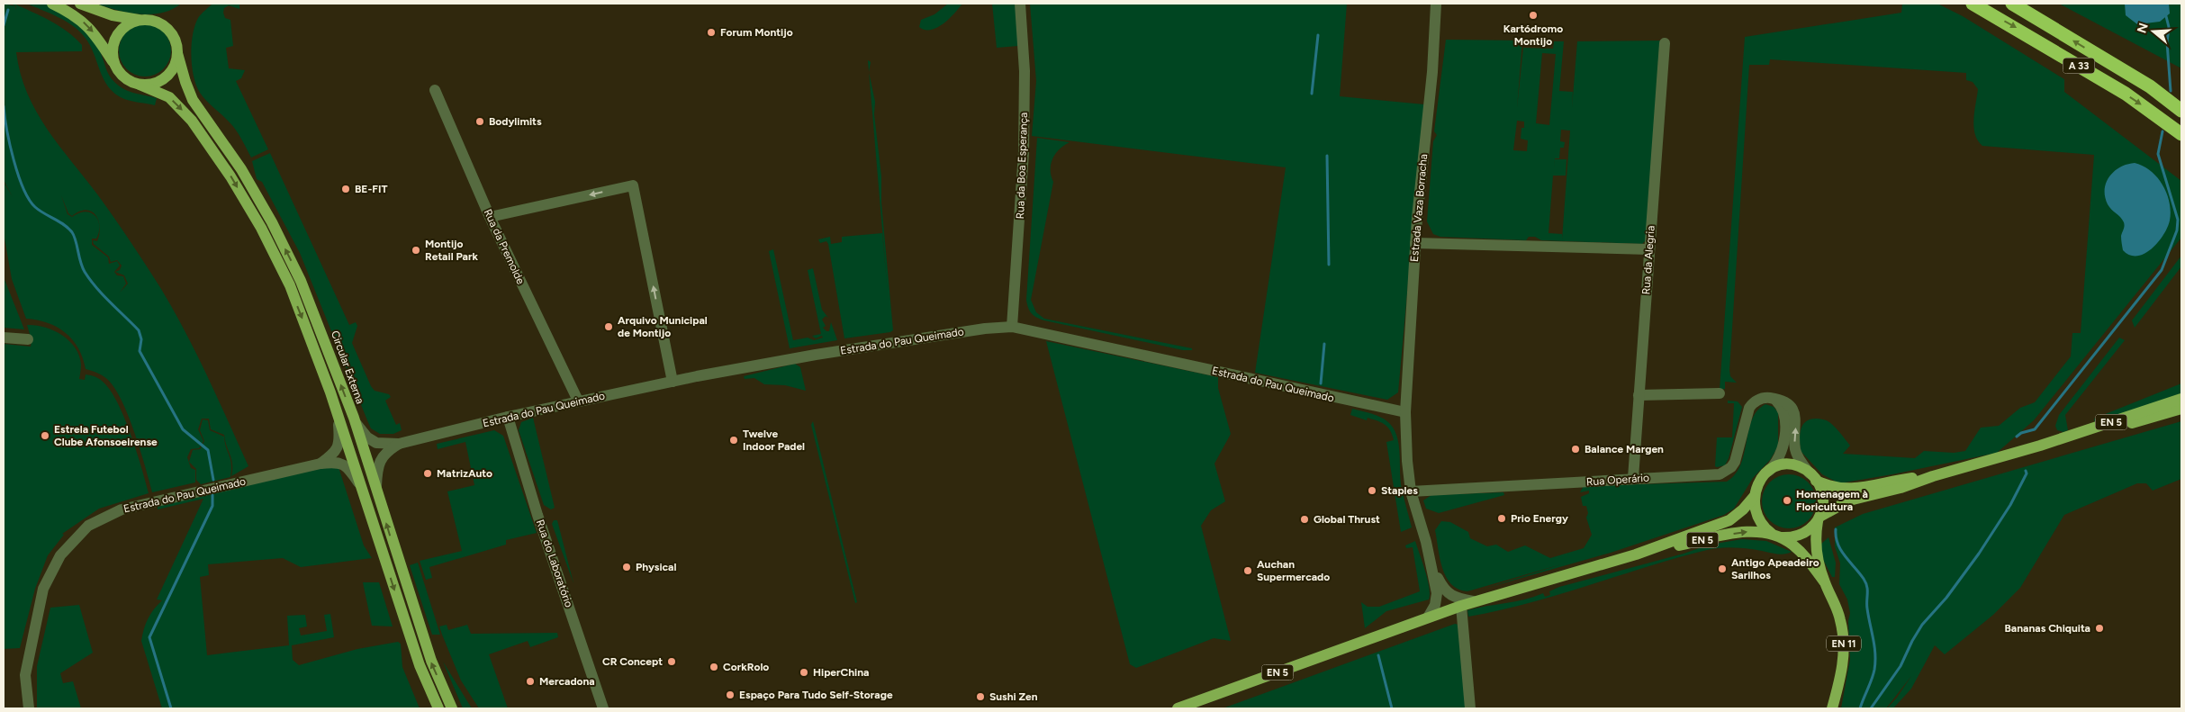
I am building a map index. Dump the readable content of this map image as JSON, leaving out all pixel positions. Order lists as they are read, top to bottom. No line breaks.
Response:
{"streets":{"highway":["A 33"],"main road":["Circular Externa","EN 5","EN 11"],"street":["Rua da Boa Esperança","Estrada Vaza Borracha","Rua da Premolde","Rua da Alegria","Estrada do Pau Queimado","Rua Operário","Rua do Laboratório"]},"crossings":[["Rua da Boa Esperança","Estrada do Pau Queimado"],["Estrada Vaza Borracha","Estrada do Pau Queimado"],["Estrada Vaza Borracha","Rua Operário"],["Rua da Premolde","Estrada do Pau Queimado"],["Rua da Alegria","Rua Operário"],["Estrada do Pau Queimado","Rua do Laboratório"],["EN 5","EN 11"]],"places":["Kartódromo Montijo","Forum Montijo","Bodylimits","BE-FIT","Montijo Retail Park","Arquivo Municipal de Montijo","Estrela Futebol Clube Afonsoeirense","Twelve Indoor Padel","Balance Margen","MatrizAuto","Staples","Homenagem à Floricultura","Prio Energy","Global Thrust","Physical","Antigo Apeadeiro Sarilhos","Auchan Supermercado","Bananas Chiquita","CR Concept","CorkRolo","HiperChina","Mercadona","Espaço Para Tudo Self-Storage","Sushi Zen"],"north":"left"}
